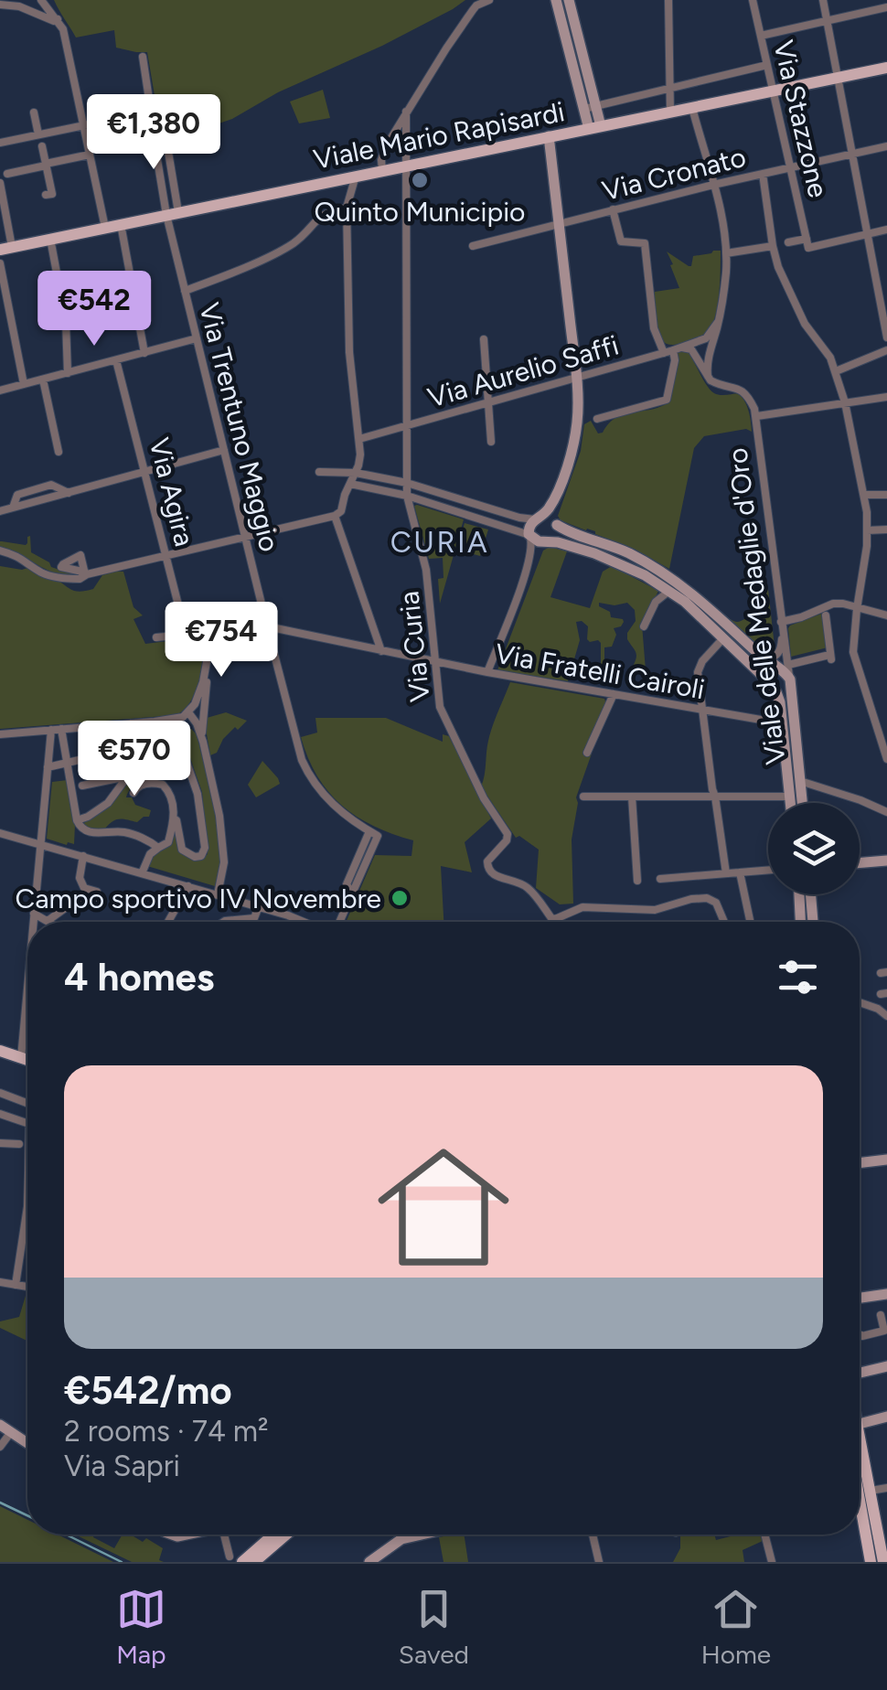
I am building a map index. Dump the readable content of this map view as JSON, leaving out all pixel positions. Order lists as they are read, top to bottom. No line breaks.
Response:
{"streets":{"main road":["Viale Mario Rapisardi","Viale delle Medaglie d'Oro"],"street":["Via Stazzone","Via Cronato","Via Aurelio Saffi","Via Trentuno Maggio","Via Agira","Via Curia","Via Fratelli Cairoli"]},"crossings":[["Via Stazzone","Viale Mario Rapisardi"],["Via Stazzone","Via Cronato"],["Viale Mario Rapisardi","Via Trentuno Maggio"],["Viale Mario Rapisardi","Via Curia"],["Via Aurelio Saffi","Via Curia"],["Via Trentuno Maggio","Via Fratelli Cairoli"],["Via Agira","Via Fratelli Cairoli"],["Viale delle Medaglie d'Oro","Via Fratelli Cairoli"],["Via Curia","Via Fratelli Cairoli"]],"districts":["CURIA"],"places":["Quinto Municipio","Campo sportivo IV Novembre"],"page":{"price":["€1,380","€542","€754","€570"],"heading":"4 homes","list":[{"name":"€542/mo","note":"2 rooms · 74 m² · Via Sapri"}],"tabs":["Map","Saved","Home"]}}
